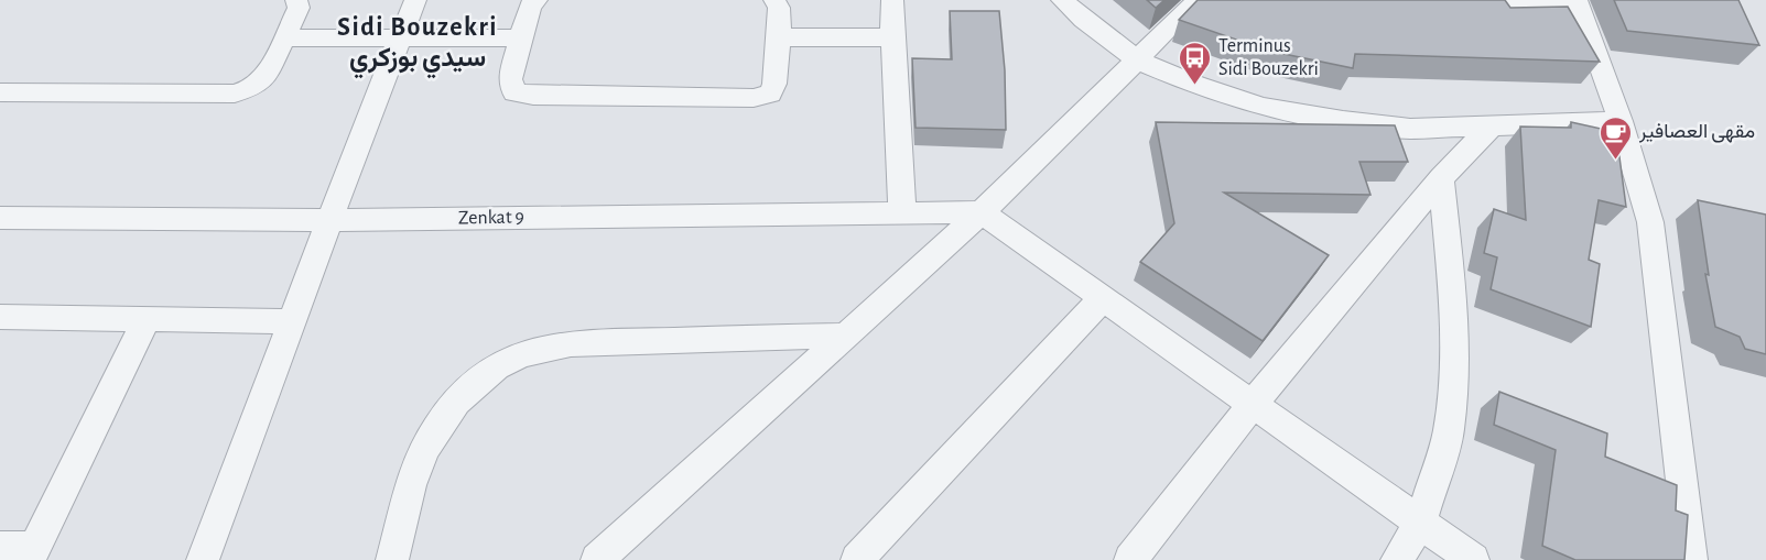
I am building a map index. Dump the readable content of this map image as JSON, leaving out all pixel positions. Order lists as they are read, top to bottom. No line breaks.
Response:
{"streets":{"street":["Zenkat 9"]},"districts":["Sidi Bouzekri سيدي بوزكري"],"places":{"bus stop":["Terminus Sidi Bouzekri"],"cafe":["مقهى العصافير"]}}
